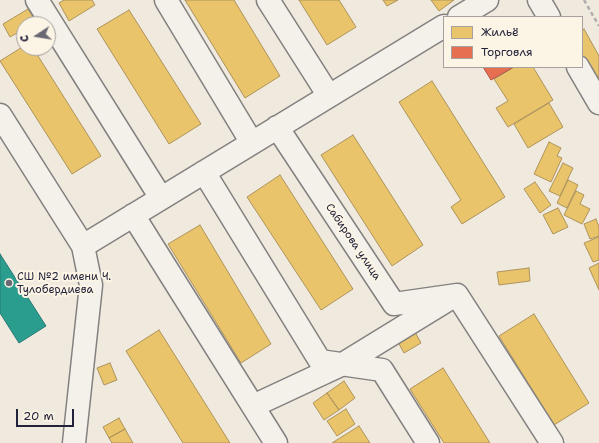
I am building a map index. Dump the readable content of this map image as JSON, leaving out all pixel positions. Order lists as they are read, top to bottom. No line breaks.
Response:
{"streets":{"street":["Сабирова улица"]},"places":["СШ №2 имени Ч. Тулобердиева"],"legend":["Жильё","Торговля"],"scale_bar":"20 m","north":"left"}
